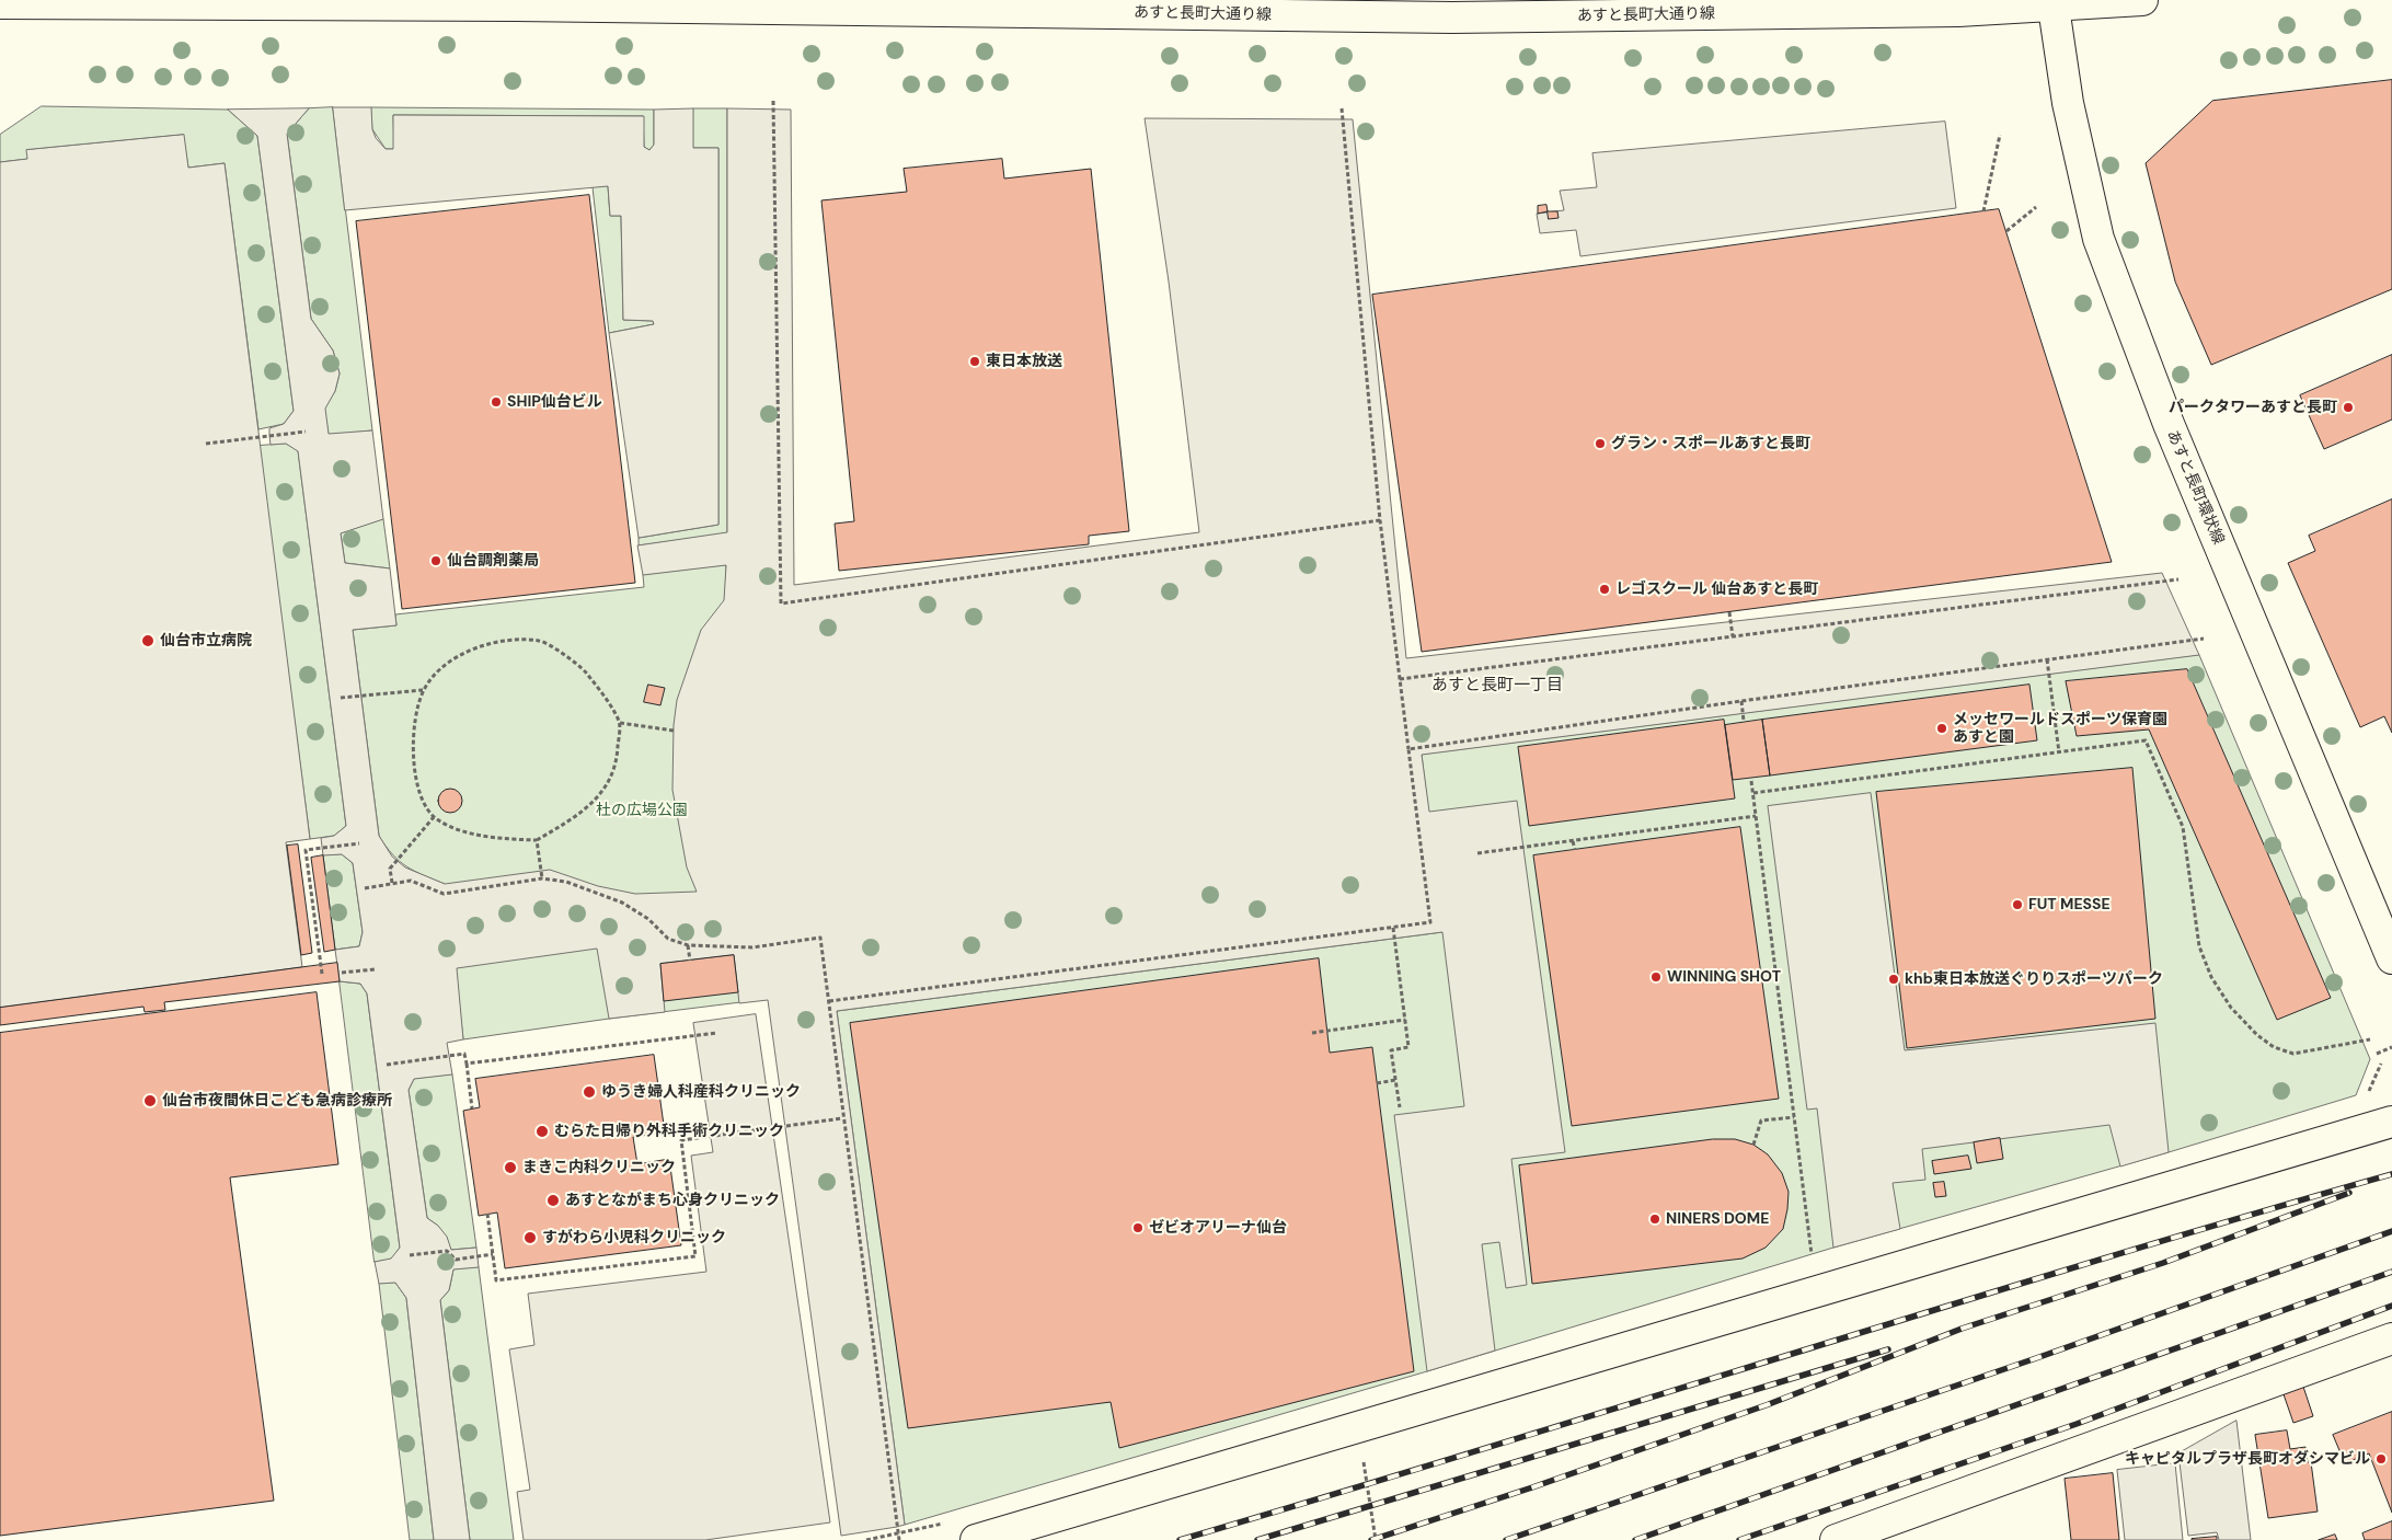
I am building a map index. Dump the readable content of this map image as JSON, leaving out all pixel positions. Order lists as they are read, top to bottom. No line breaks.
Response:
{"streets":{"street":["あすと長町大通り線","あすと長町環状線"]},"crossings":[["あすと長町大通り線","あすと長町環状線"]],"districts":["あすと長町一丁目"],"parks":["杜の広場公園"],"places":["東日本放送","SHIP仙台ビル","パークタワーあすと長町","グラン・スポールあすと長町","仙台調剤薬局","レゴスクール 仙台あすと長町","仙台市立病院","メッセワールドスポーツ保育園 あすと園","FUT MESSE","WINNING SHOT","khb東日本放送ぐりりスポーツパーク","ゆうき婦人科産科クリニック","仙台市夜間休日こども急病診療所","むらた日帰り外科手術クリニック","まきこ内科クリニック","あすとながまち心身クリニック","NINERS DOME","ゼビオアリーナ仙台","すがわら小児科クリニック","キャピタルプラザ長町オダシマビル"]}
